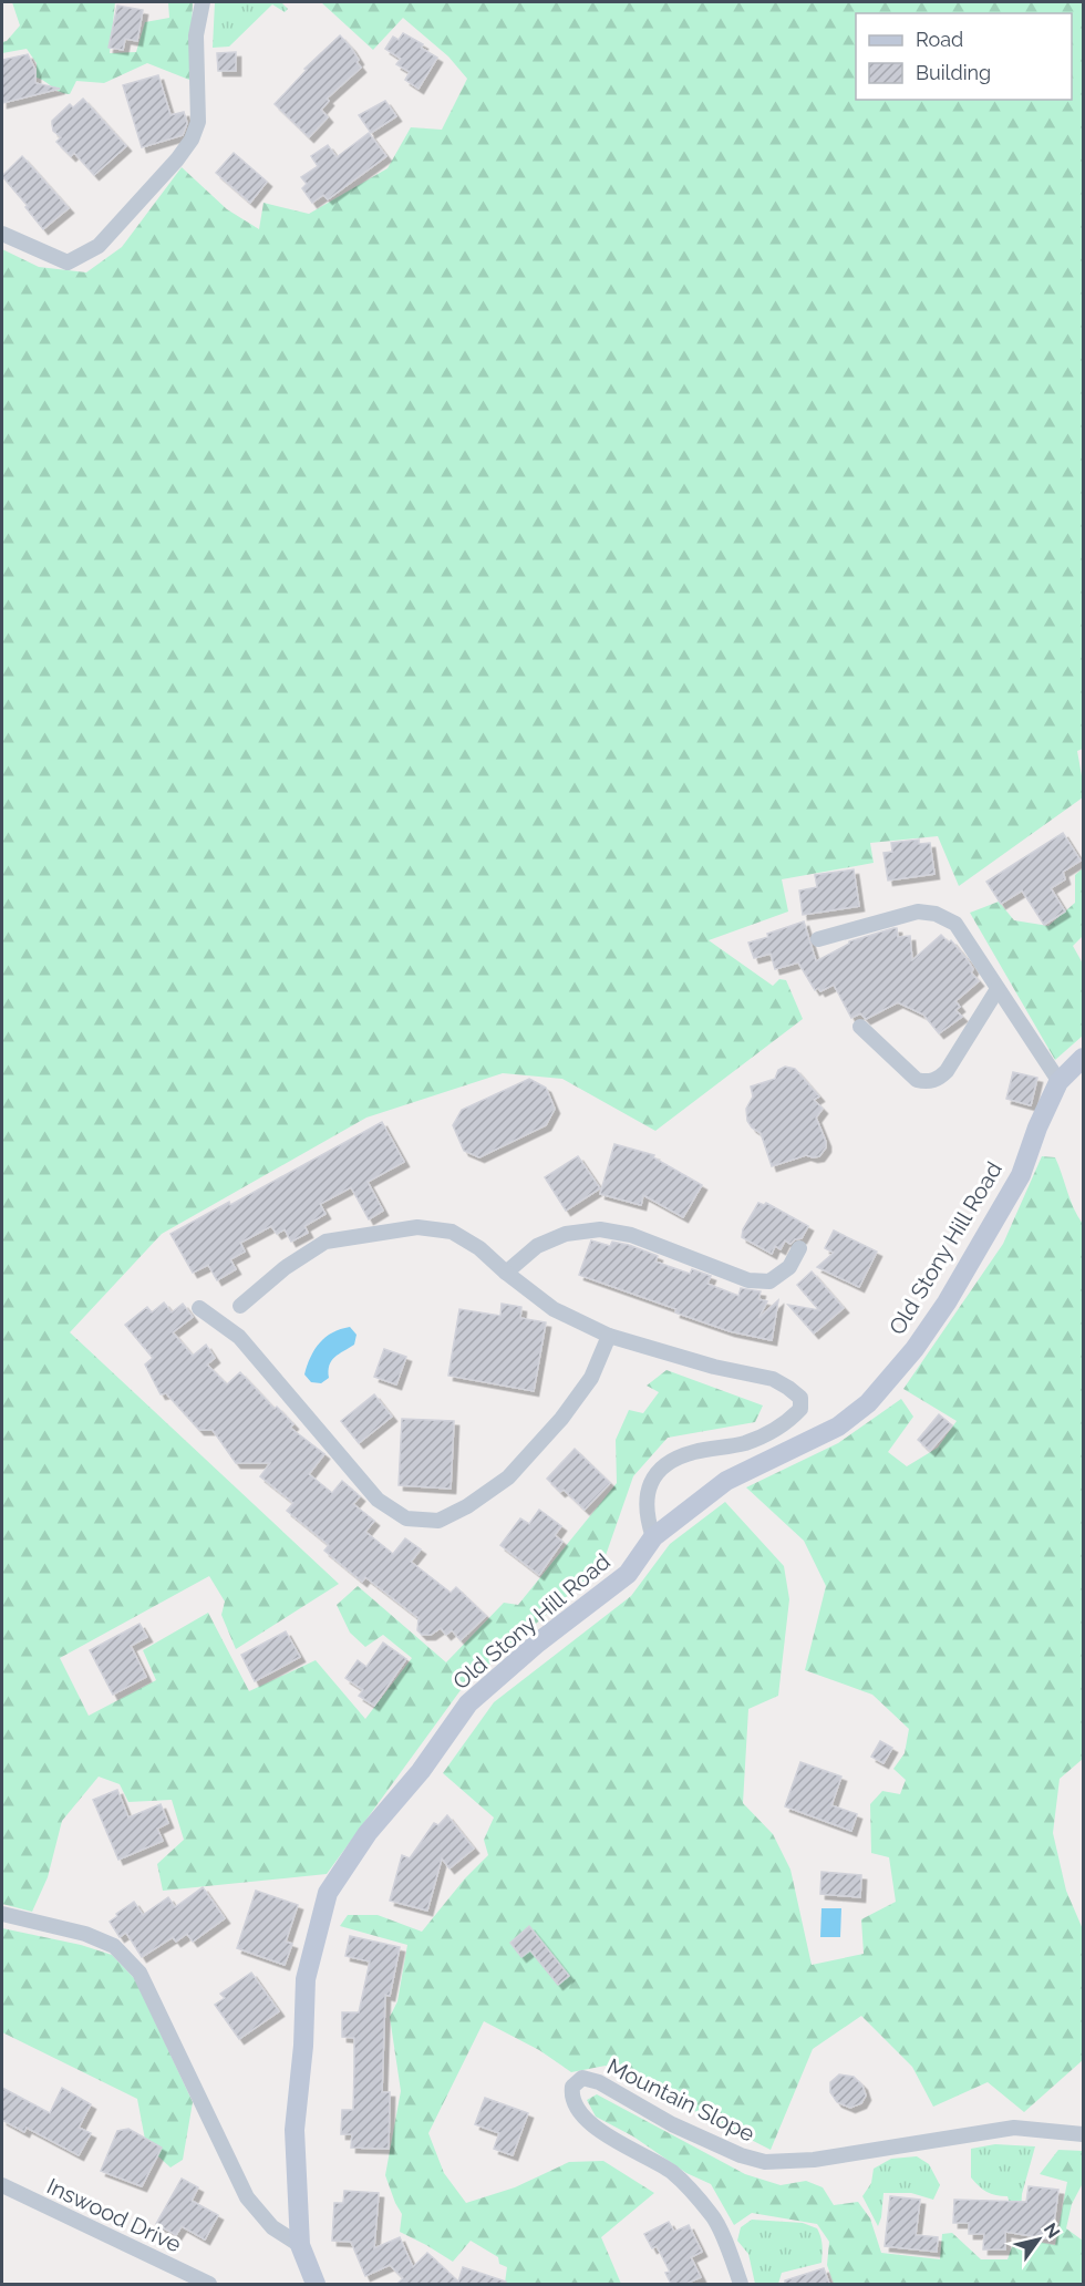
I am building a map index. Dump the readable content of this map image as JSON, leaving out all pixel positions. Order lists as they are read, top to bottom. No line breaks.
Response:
{"streets":{"street":["Old Stony Hill Road","Mountain Slope","Inswood Drive"]},"legend":["Road","Building"],"north":"top right"}
